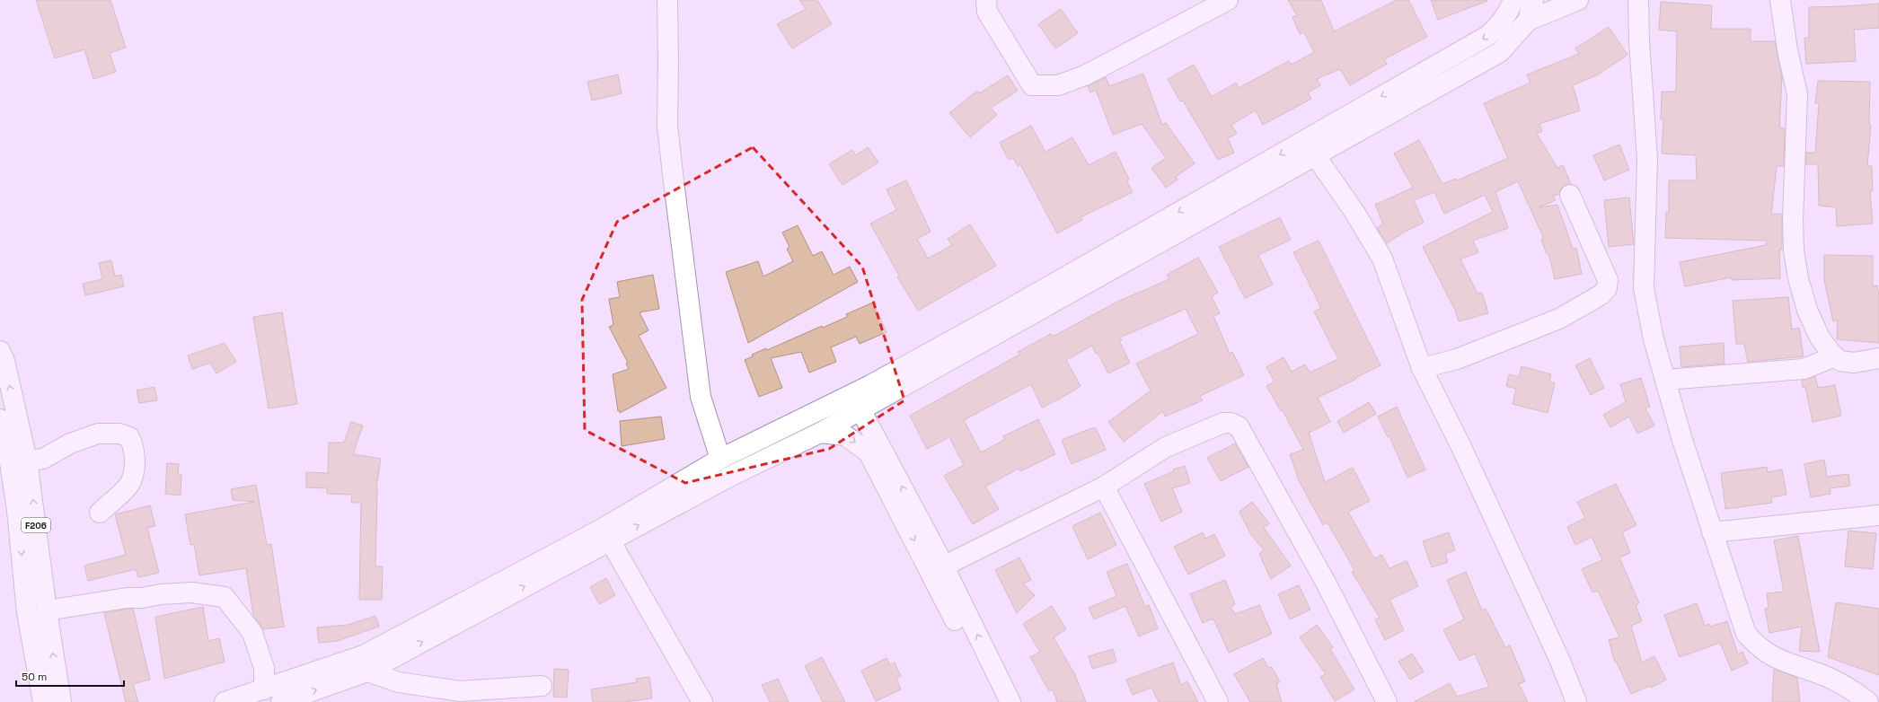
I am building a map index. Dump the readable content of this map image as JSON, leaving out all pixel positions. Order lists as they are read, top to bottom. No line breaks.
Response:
{"streets":{"street":["F206"]},"scale_bar":"50 m"}
